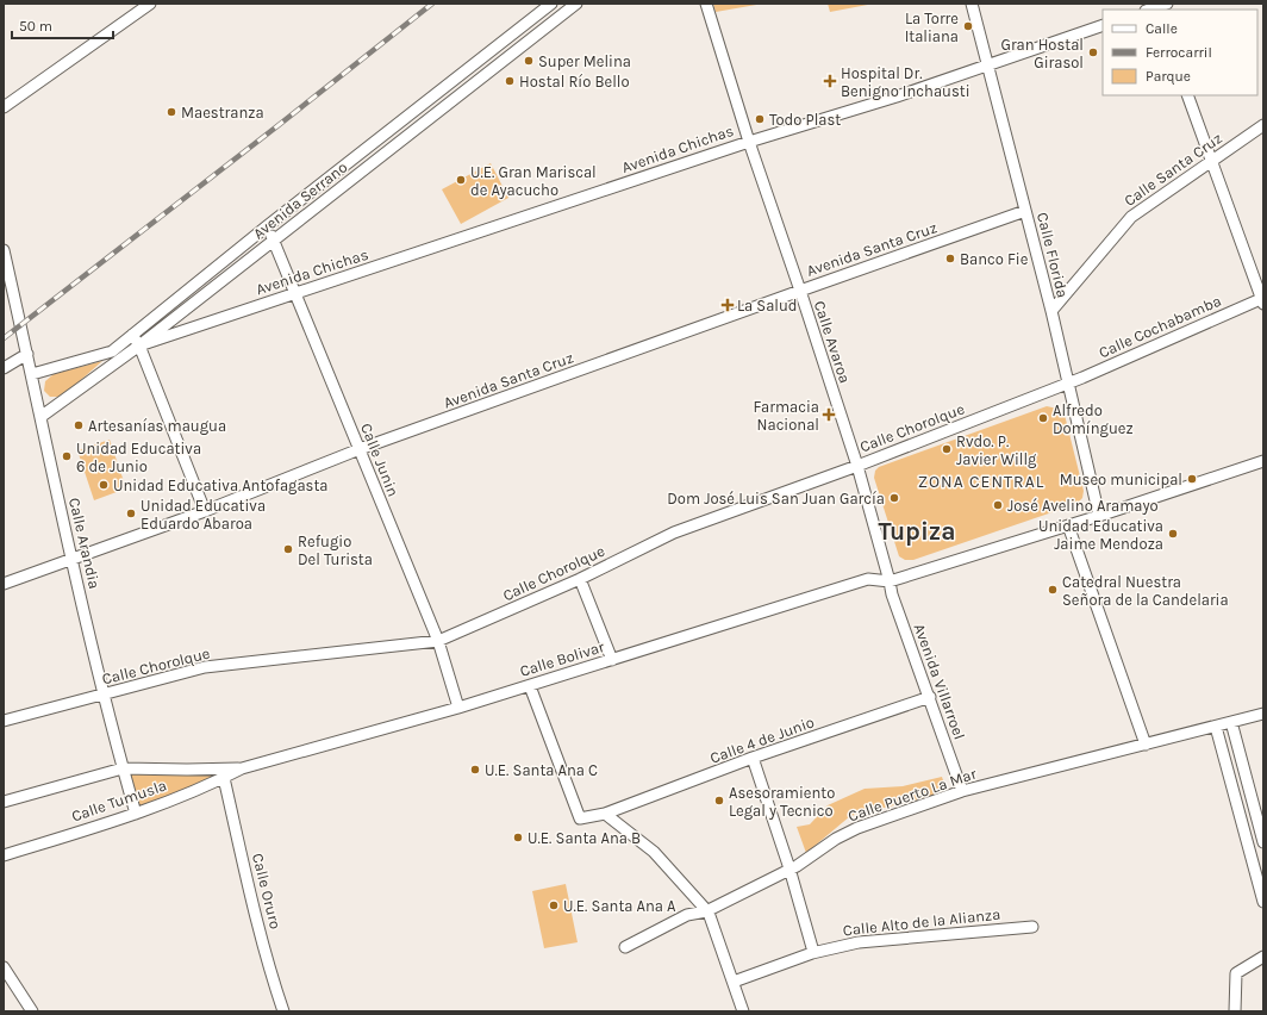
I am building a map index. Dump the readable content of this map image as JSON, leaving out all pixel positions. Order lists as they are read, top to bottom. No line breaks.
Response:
{"streets":{"street":["Avenida Chichas","Calle Santa Cruz","Avenida Serrano","Avenida Santa Cruz","Calle Florida","Calle Cochabamba","Calle Avaroa","Calle Chorolque","Calle Junin","Calle Arandia","Calle Bolivar","Avenida Villarroel","Calle 4 de Junio","Calle Puerto La Mar","Calle Tumusla","Calle Oruro","Calle Alto de la Alianza"]},"crossings":[["Avenida Chichas","Avenida Serrano"],["Avenida Chichas","Calle Florida"],["Avenida Chichas","Calle Avaroa"],["Avenida Chichas","Calle Junin"],["Calle Santa Cruz","Calle Florida"],["Avenida Serrano","Calle Junin"],["Avenida Serrano","Calle Arandia"],["Avenida Santa Cruz","Calle Florida"],["Avenida Santa Cruz","Calle Avaroa"],["Avenida Santa Cruz","Calle Junin"],["Avenida Santa Cruz","Calle Arandia"],["Calle Florida","Calle Cochabamba"],["Calle Florida","Calle Chorolque"],["Calle Cochabamba","Calle Chorolque"],["Calle Avaroa","Calle Chorolque"],["Calle Avaroa","Calle Bolivar"],["Calle Avaroa","Avenida Villarroel"],["Calle Chorolque","Calle Junin"],["Calle Chorolque","Calle Arandia"],["Calle Junin","Calle Bolivar"],["Calle Arandia","Calle Tumusla"],["Calle Bolivar","Avenida Villarroel"],["Calle Bolivar","Calle 4 de Junio"],["Calle Bolivar","Calle Tumusla"],["Avenida Villarroel","Calle 4 de Junio"],["Avenida Villarroel","Calle Puerto La Mar"],["Calle Tumusla","Calle Oruro"]],"districts":["ZONA CENTRAL","Tupiza"],"places":{"other":["La Torre Italiana","Gran Hostal Girasol","Super Melina","Hostal Río Bello","Maestranza","Todo Plast","U.E. Gran Mariscal de Ayacucho","Banco Fie","Alfredo Domínguez","Artesanías maugua","Rvdo. P. Javier Willg","Unidad Educativa 6 de Junio","Museo municipal","Unidad Educativa Antofagasta","Dom José Luis San Juan García","José Avelino Aramayo","Unidad Educativa Eduardo Abaroa","Unidad Educativa Jaime Mendoza","Refugio Del Turista","Catedral Nuestra Señora de la Candelaria","U.E. Santa Ana C","Asesoramiento Legal y Tecnico","U.E. Santa Ana B","U.E. Santa Ana A"],"health":["Hospital Dr. Benigno Inchausti","La Salud","Farmacia Nacional"]},"legend":["Calle","Ferrocarril","Parque"],"scale_bar":"50 m"}
